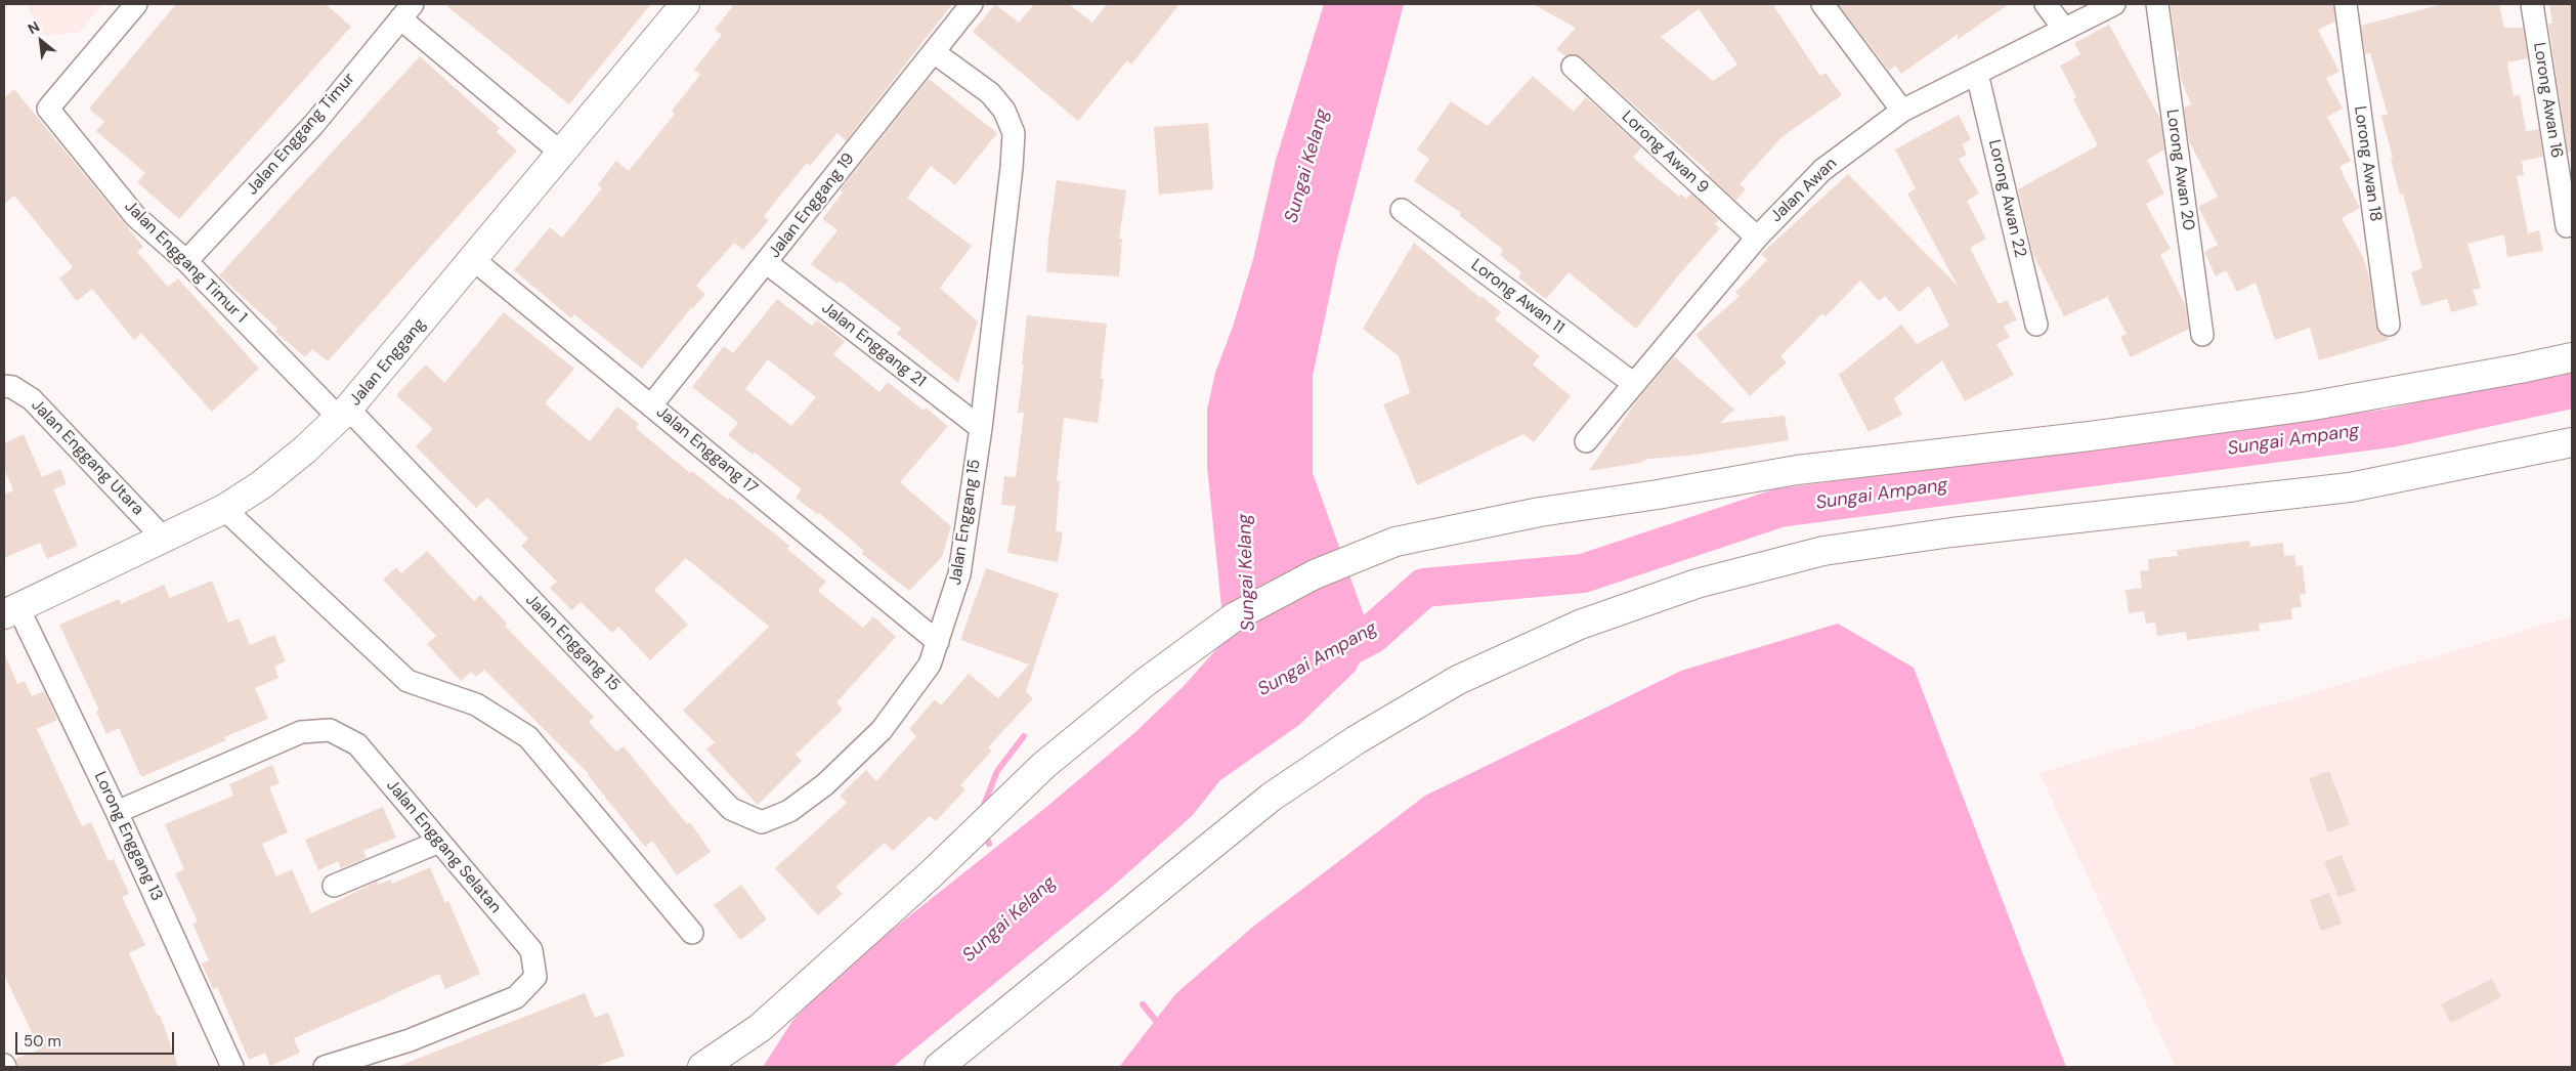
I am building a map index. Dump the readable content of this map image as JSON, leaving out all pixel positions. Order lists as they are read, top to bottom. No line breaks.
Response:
{"streets":{"main road":["Jalan Enggang"],"street":["Lorong Awan 16","Jalan Enggang Timur","Lorong Awan 9","Lorong Awan 18","Lorong Awan 20","Jalan Awan","Lorong Awan 22","Jalan Enggang 19","Jalan Enggang Timur 1","Lorong Awan 11","Jalan Enggang 21","Jalan Enggang 17","Jalan Enggang Utara","Jalan Enggang 15","Lorong Enggang 13","Jalan Enggang Selatan"]},"crossings":[["Jalan Enggang Timur","Jalan Enggang Timur 1"],["Lorong Awan 9","Jalan Awan"],["Jalan Awan","Lorong Awan 22"],["Jalan Awan","Lorong Awan 11"],["Jalan Enggang 19","Jalan Enggang 21"],["Jalan Enggang 19","Jalan Enggang 17"],["Jalan Enggang 19","Jalan Enggang 15"],["Jalan Enggang Timur 1","Jalan Enggang"],["Jalan Enggang Timur 1","Jalan Enggang 15"],["Jalan Enggang 21","Jalan Enggang 15"],["Jalan Enggang","Jalan Enggang 17"],["Jalan Enggang","Jalan Enggang Utara"],["Jalan Enggang","Jalan Enggang 15"],["Jalan Enggang","Lorong Enggang 13"],["Jalan Enggang 17","Jalan Enggang 15"],["Lorong Enggang 13","Jalan Enggang Selatan"]],"water":["Sungai Kelang","Sungai Ampang"],"scale_bar":"50 m","north":"top left"}
